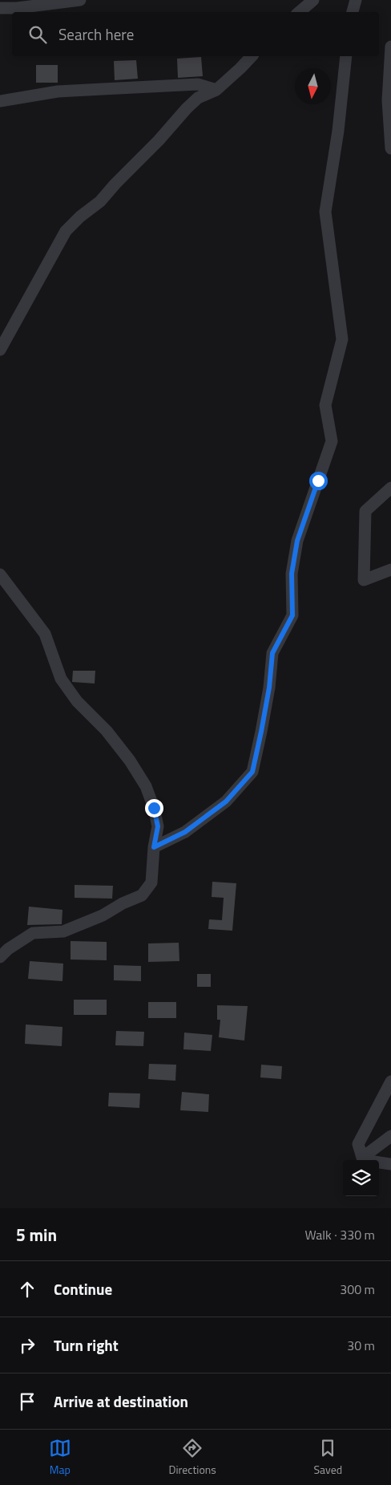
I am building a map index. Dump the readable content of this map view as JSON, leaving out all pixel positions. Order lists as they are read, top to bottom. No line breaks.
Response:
{"north":"bottom","page":{"search":"Search here","heading":["5 min","Walk · 330 m"],"list":[["Continue","300 m"],["Turn right","30 m"],"Arrive at destination"],"nav":["Map","Directions","Saved"]}}
